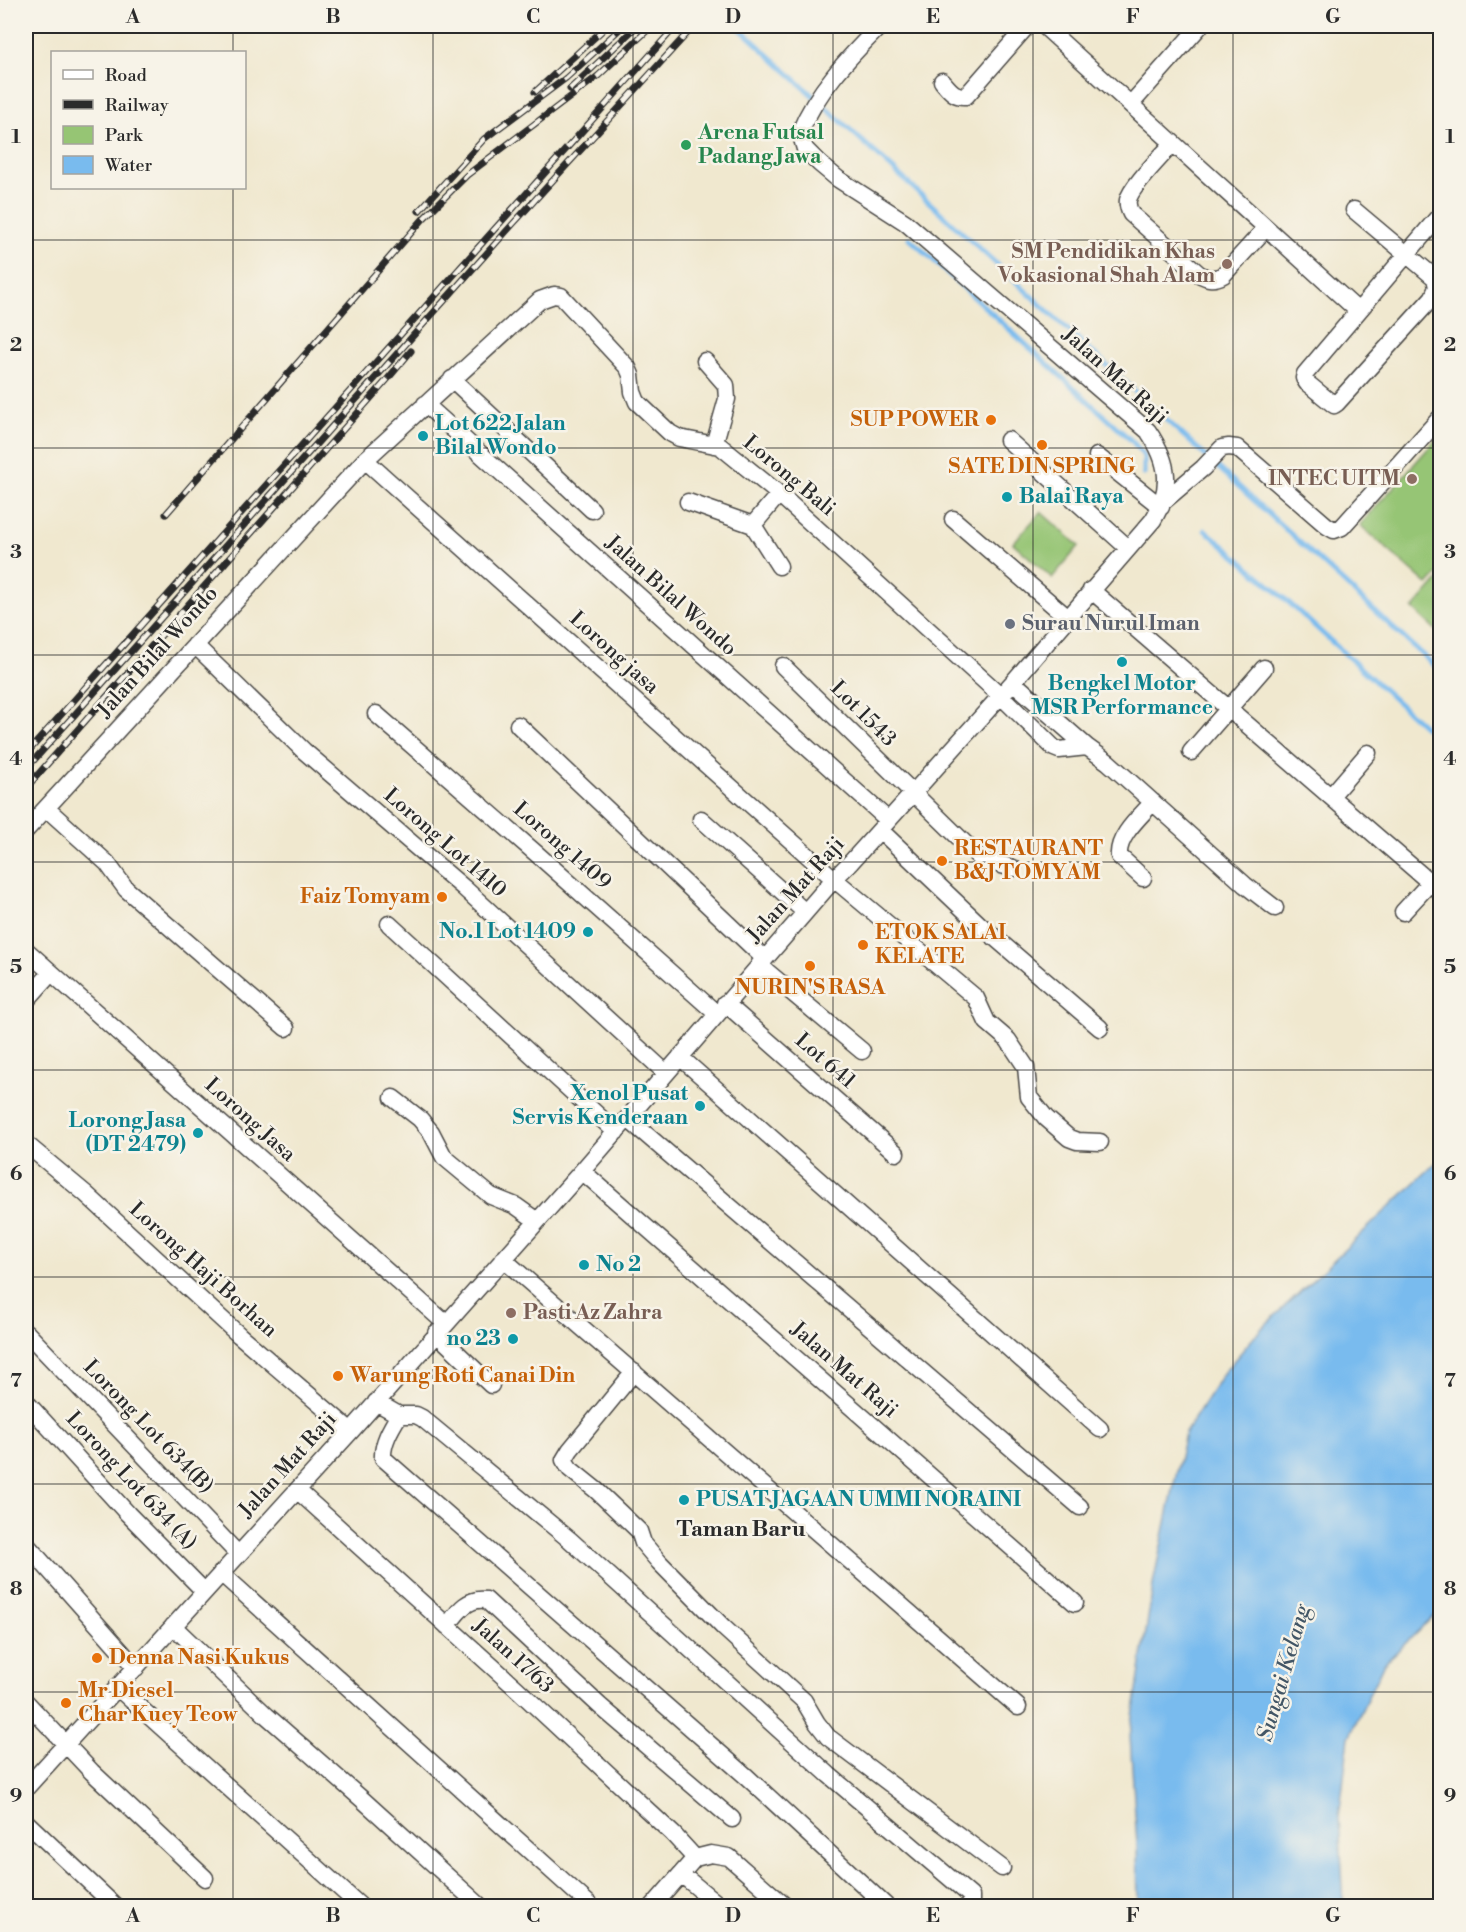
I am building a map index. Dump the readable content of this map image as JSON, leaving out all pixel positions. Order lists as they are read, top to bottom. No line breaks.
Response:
{"streets":{"street":["Jalan Mat Raji","Lorong Bali","Jalan Bilal Wondo","Lorong jasa","Lot 1543","Lorong Lot 1410","Lorong 1409","Lot 641","Lorong Jasa","Lorong Haji Borhan","Lorong Lot 634(B)","Lorong Lot 634 (A)","Jalan 17/63"]},"crossings":[["Jalan Mat Raji","Lorong Bali"],["Jalan Mat Raji","Jalan Bilal Wondo"],["Jalan Mat Raji","Lorong jasa"],["Jalan Mat Raji","Lot 1543"],["Jalan Mat Raji","Lorong Lot 1410"],["Jalan Mat Raji","Lorong 1409"],["Jalan Mat Raji","Lot 641"],["Jalan Mat Raji","Lorong Jasa"],["Jalan Mat Raji","Lorong Haji Borhan"],["Jalan Mat Raji","Lorong Lot 634(B)"],["Jalan Mat Raji","Lorong Lot 634 (A)"],["Jalan Mat Raji","Jalan 17/63"],["Lorong Bali","Jalan Bilal Wondo"],["Jalan Bilal Wondo","Lorong jasa"],["Jalan Bilal Wondo","Lorong Lot 1410"],["Lorong 1409","Lot 641"]],"districts":["Taman Baru"],"water":["Sungai Kelang"],"places":["Arena Futsal Padang Jawa","SM Pendidikan Khas Vokasional Shah Alam","SUP POWER","Lot 622 Jalan Bilal Wondo","SATE DIN SPRING","INTEC UITM","Balai Raya","Surau Nurul Iman","Bengkel Motor MSR Performance","RESTAURANT B&J TOMYAM","Faiz Tomyam","No.1 Lot 1409","ETOK SALAI KELATE","NURIN'S RASA","Xenol Pusat Servis Kenderaan","Lorong Jasa (DT 2479)","No 2","Pasti Az Zahra","no 23","Warung Roti Canai Din","PUSAT JAGAAN UMMI NORAINI","Denna Nasi Kukus","Mr Diesel Char Kuey Teow"],"legend":["Road","Railway","Park","Water"],"grid":{"columns":["A","B","C","D","E","F","G"],"rows":["1","2","3","4","5","6","7","8","9"]}}
